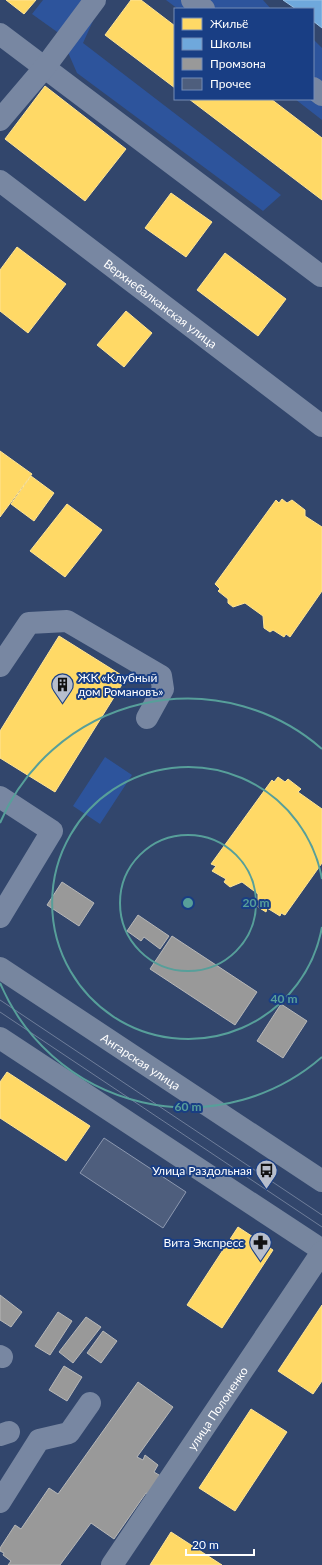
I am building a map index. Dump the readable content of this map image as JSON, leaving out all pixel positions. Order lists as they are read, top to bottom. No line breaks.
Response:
{"streets":{"main road":["Ангарская улица","улица Полоненко"],"street":["Верхнебалканская улица"]},"places":{"building":["ЖК «Клубный дом Романовъ»"],"bus stop":["Улица Раздольная"],"pharmacy":["Вита Экспресс"]},"legend":["Жильё","Школы","Промзона","Прочее"],"scale_bar":"20 m","rings":["20 m","40 m","60 m"]}
